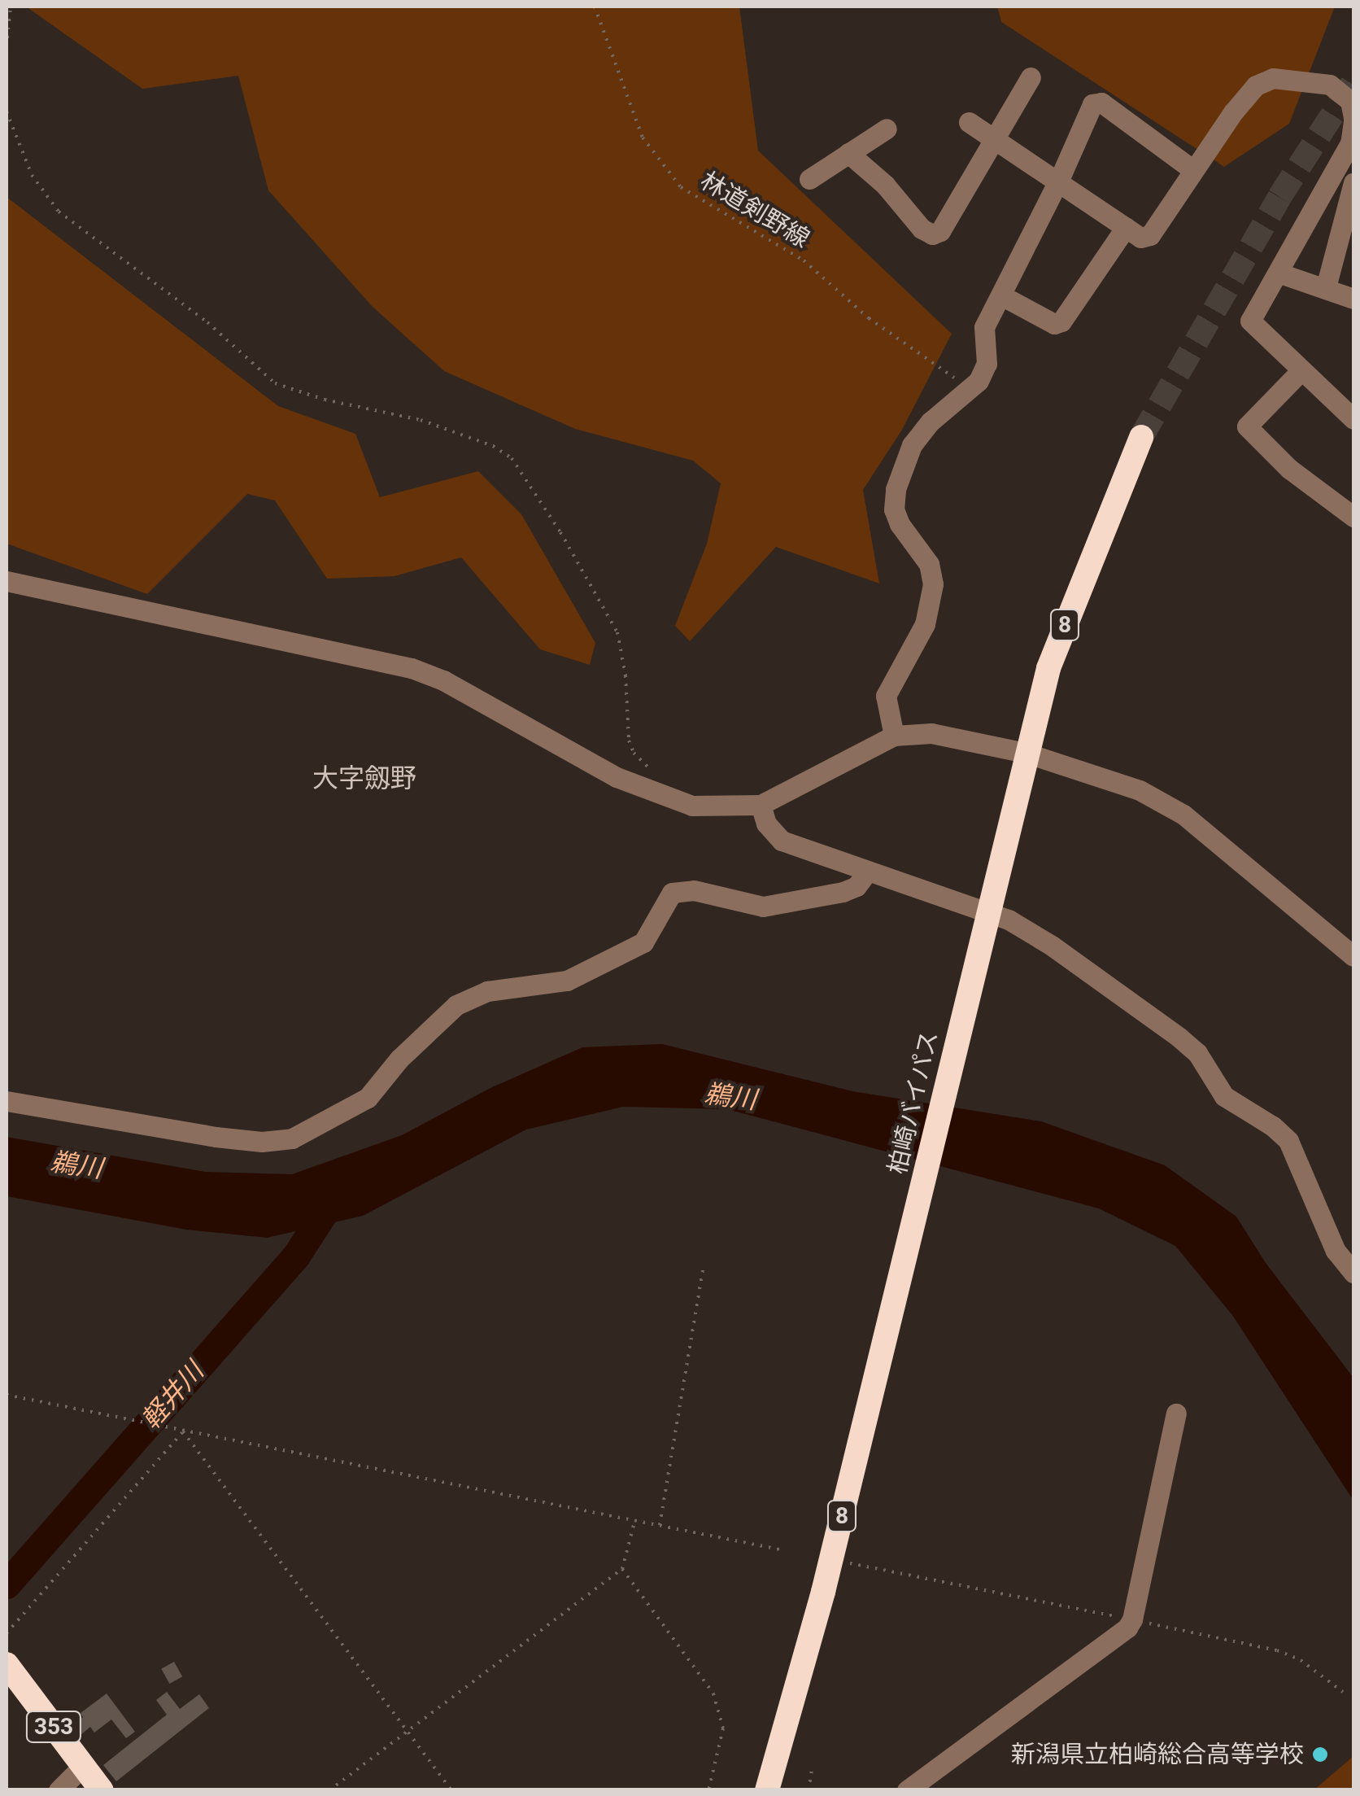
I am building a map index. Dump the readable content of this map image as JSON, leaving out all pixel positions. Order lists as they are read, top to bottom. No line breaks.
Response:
{"streets":{"highway":["8","柏崎バイパス","353"],"path":["林道剣野線"]},"districts":["大字劔野"],"water":["鵜川","軽井川"],"places":["新潟県立柏崎総合高等学校"]}
